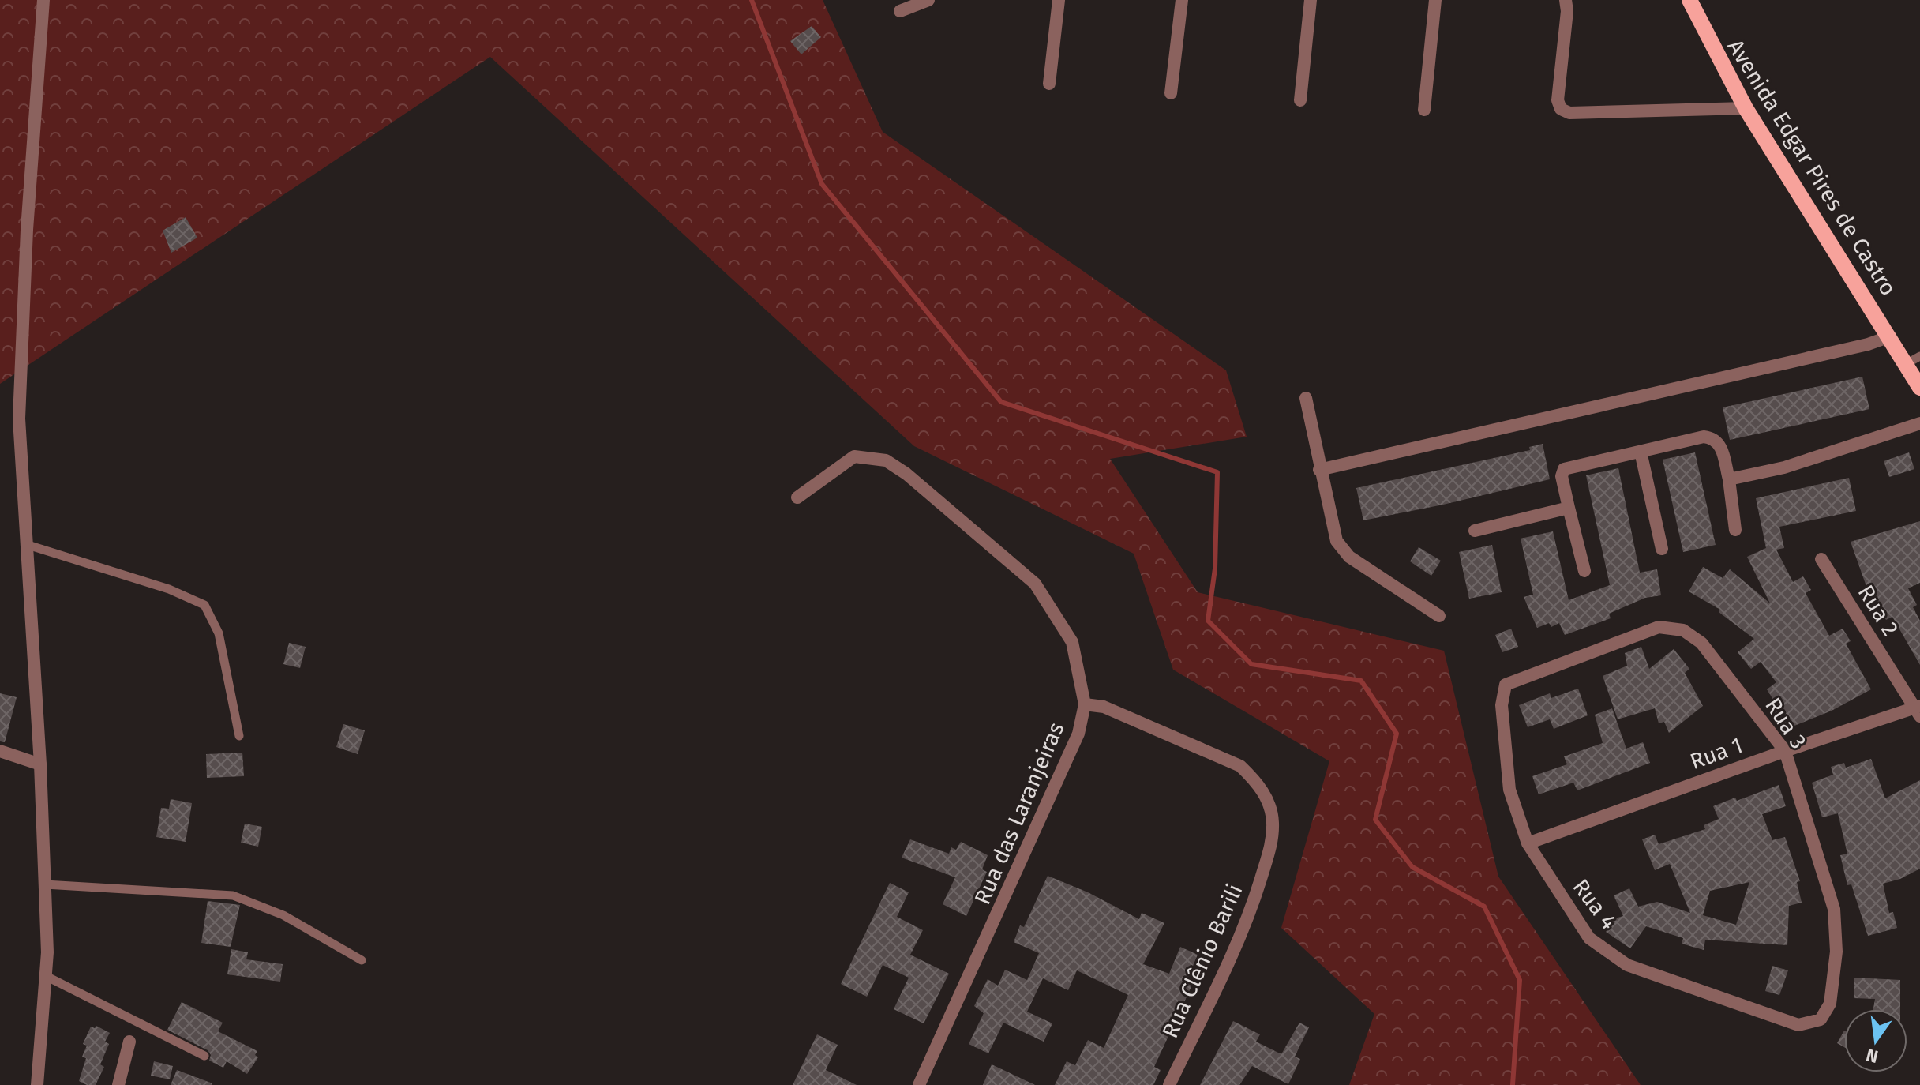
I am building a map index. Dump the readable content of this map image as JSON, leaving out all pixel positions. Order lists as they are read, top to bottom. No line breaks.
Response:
{"streets":{"main road":["Avenida Edgar Pires de Castro"],"street":["Rua 2","Rua 3","Rua 1","Rua das Laranjeiras","Rua 4","Rua Clênio Barili"]},"crossings":[["Rua 2","Rua 1"],["Rua 3","Rua 1"],["Rua 3","Rua 4"],["Rua 1","Rua 4"],["Rua das Laranjeiras","Rua Clênio Barili"]],"north":"bottom"}
